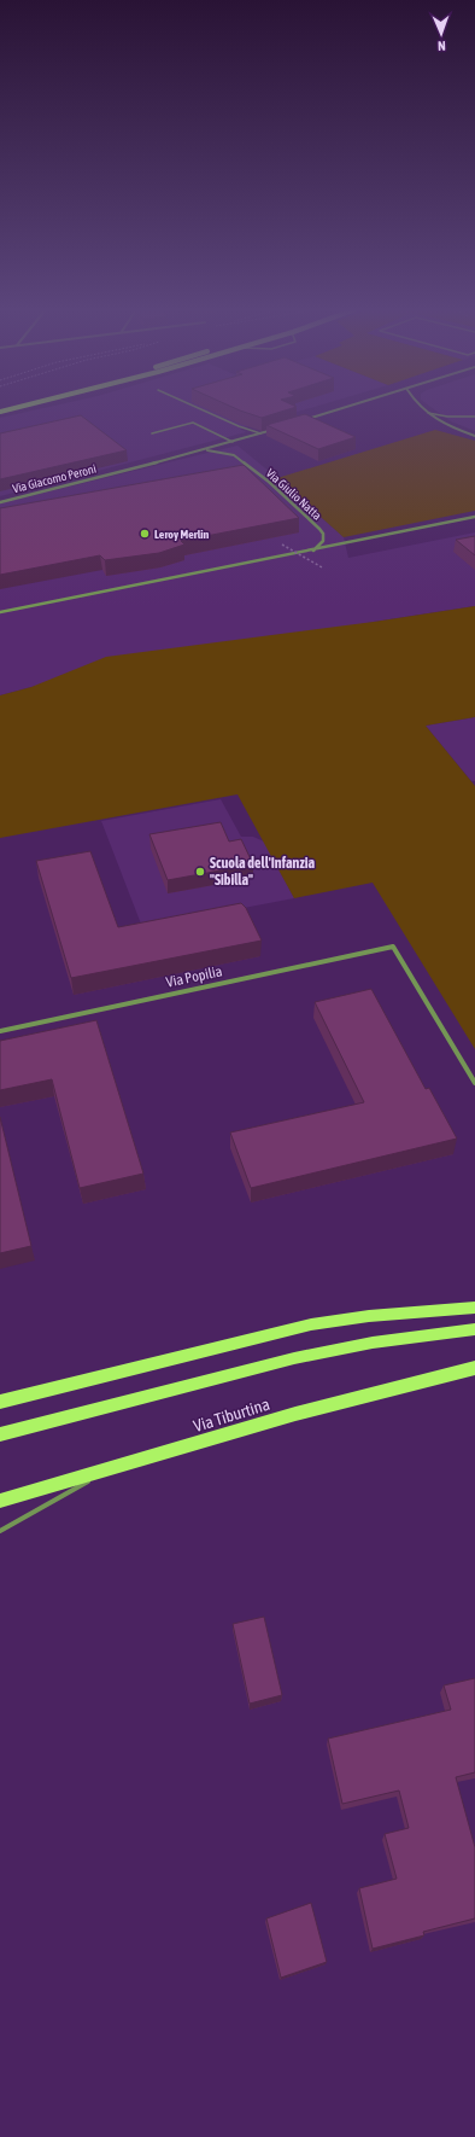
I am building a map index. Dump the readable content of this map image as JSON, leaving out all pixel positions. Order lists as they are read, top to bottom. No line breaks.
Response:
{"streets":{"main road":["Via Tiburtina"],"street":["Via Giacomo Peroni","Via Giulio Natta","Via Popilia"]},"crossings":[["Via Giacomo Peroni","Via Giulio Natta"]],"places":["Leroy Merlin","Scuola dell'Infanzia \"Sibilla\""],"north":"bottom"}
